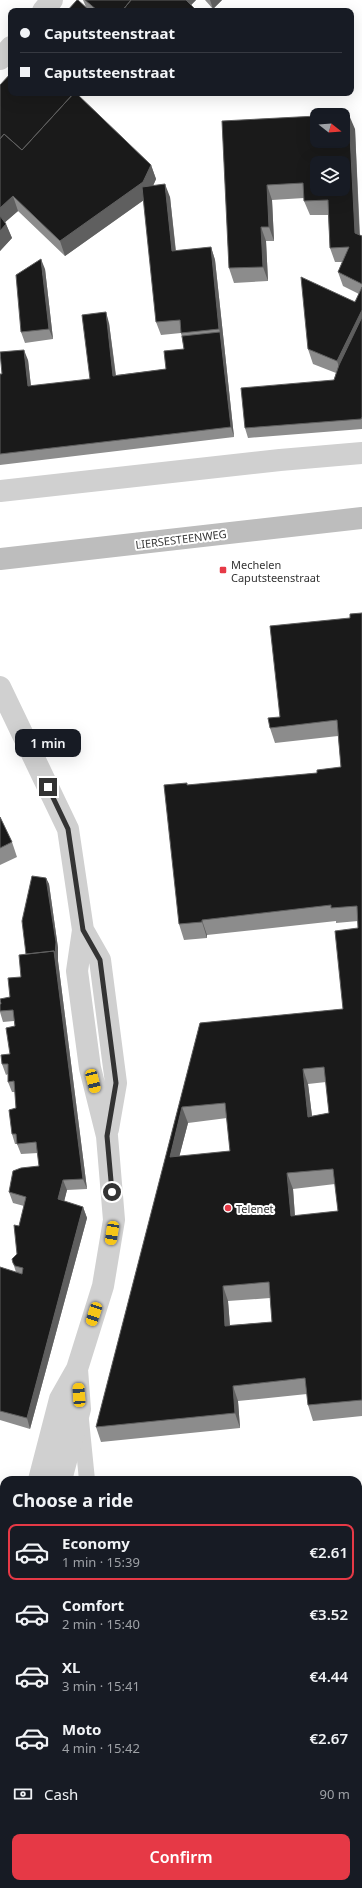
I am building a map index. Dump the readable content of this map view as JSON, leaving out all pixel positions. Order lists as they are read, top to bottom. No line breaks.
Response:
{"streets":{"main road":["LIERSESTEENWEG"]},"places":{"transit":["Mechelen Caputsteenstraat"],"other":["Telenet"]},"north":"right","page":{"banner":["Caputsteenstraat","Caputsteenstraat"],"bubble":"1 min","heading":"Choose a ride","list":[{"name":"Economy","note":"1 min · 15:39","value":"€2.61"},{"name":"Comfort","note":"2 min · 15:40","value":"€3.52"},{"name":"XL","note":"3 min · 15:41","value":"€4.44"},{"name":"Moto","note":"4 min · 15:42","value":"€2.67"}],"pay":["Cash","90 m"],"buttons":"Confirm"}}
